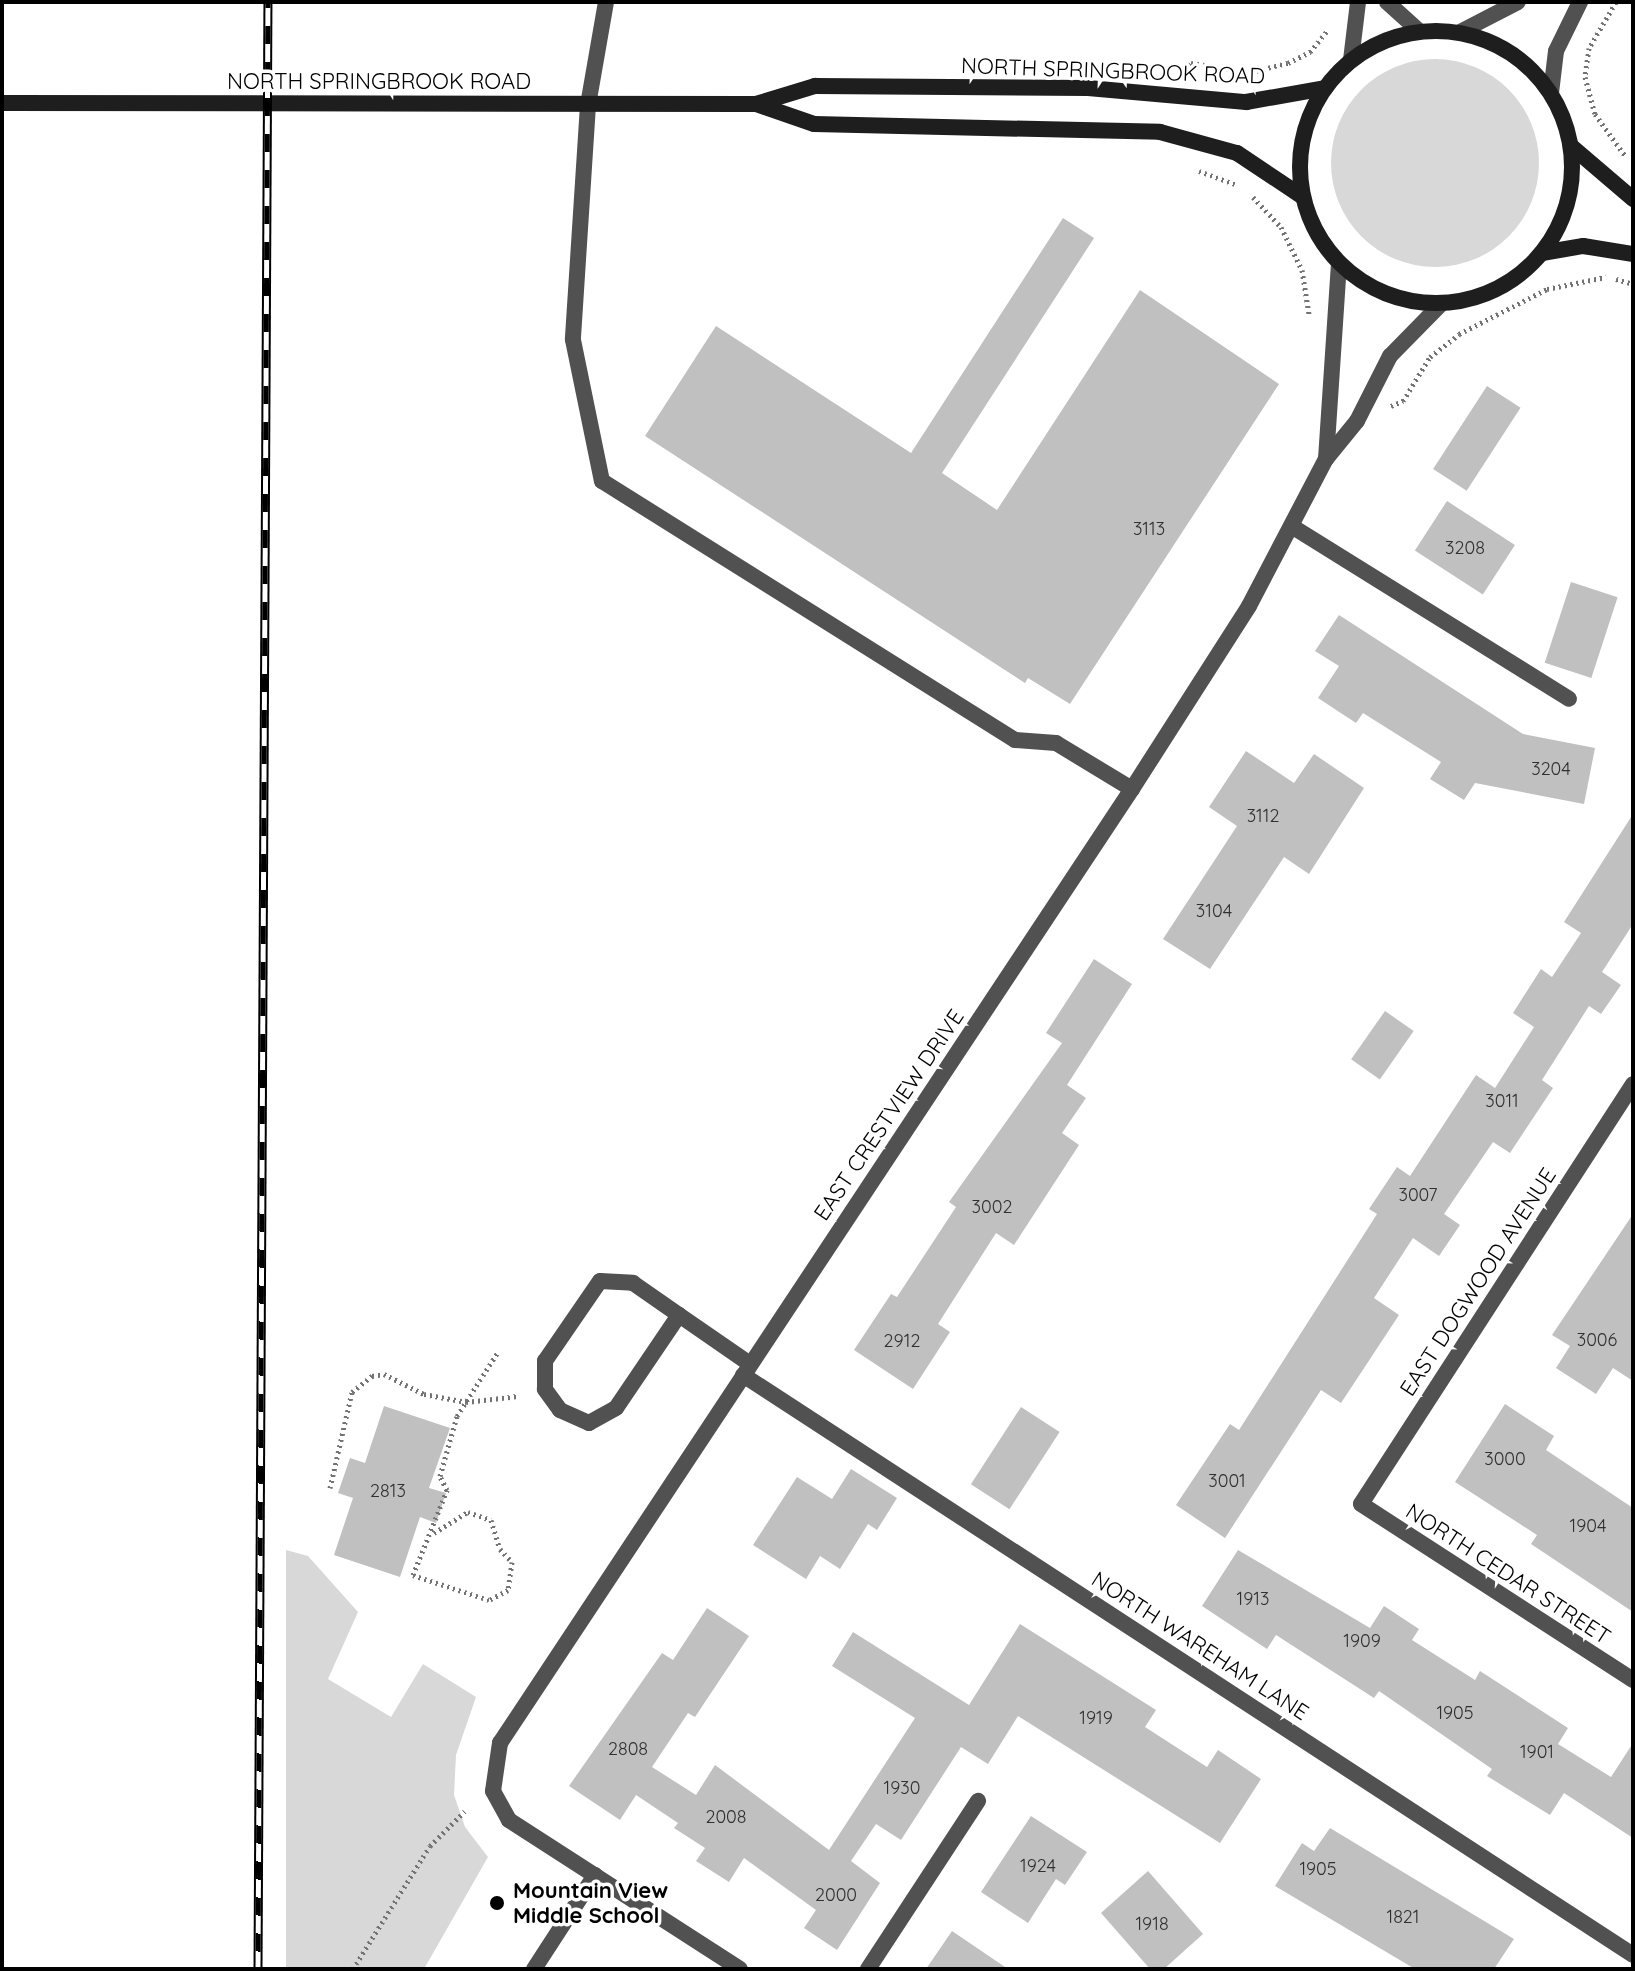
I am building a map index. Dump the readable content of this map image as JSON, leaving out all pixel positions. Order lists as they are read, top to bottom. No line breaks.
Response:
{"streets":{"main road":["NORTH SPRINGBROOK ROAD"],"street":["EAST CRESTVIEW DRIVE","EAST DOGWOOD AVENUE","NORTH CEDAR STREET","NORTH WAREHAM LANE"]},"crossings":[["NORTH SPRINGBROOK ROAD","EAST CRESTVIEW DRIVE"],["EAST CRESTVIEW DRIVE","NORTH WAREHAM LANE"],["EAST DOGWOOD AVENUE","NORTH CEDAR STREET"]],"places":["Mountain View Middle School"],"house_numbers":["3113","3208","3204","3112","3104","3011","3007","3002","3006","2912","3000","3001","2813","1904","1913","1909","1905","1919","2808","1901","1930","2008","1924","1905","2000","1821","1918"]}
